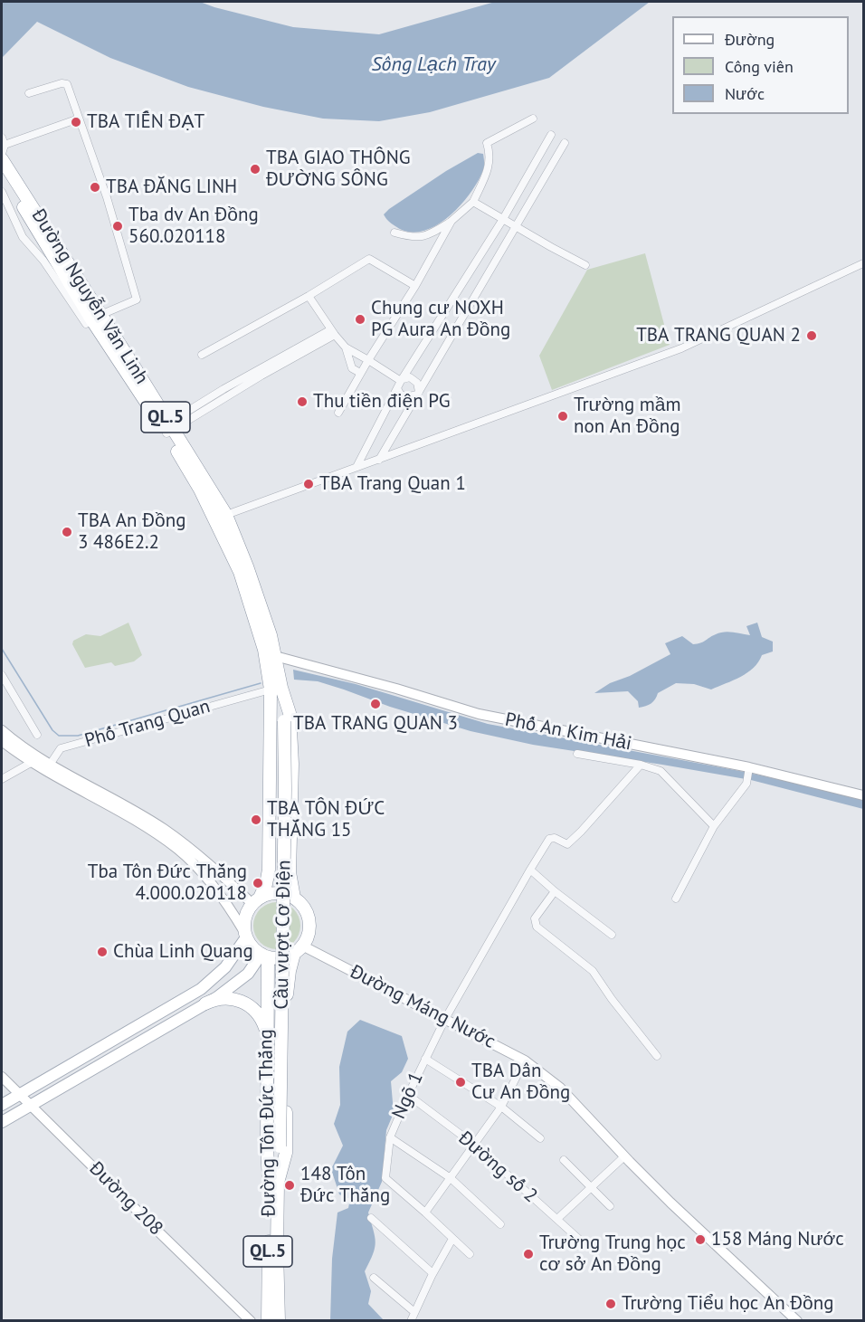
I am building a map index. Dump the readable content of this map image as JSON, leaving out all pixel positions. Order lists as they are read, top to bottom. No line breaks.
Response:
{"streets":{"highway":["Đường Nguyễn Văn Linh","QL.5","Cầu vượt Cơ Điện","Đường Tôn Đức Thắng"],"main road":["Phố An Kim Hải","Đường Máng Nước","Đường 208"],"street":["Phố Trang Quan","Ngõ 1","Đường số 2"]},"crossings":[["Đường Nguyễn Văn Linh","Phố Trang Quan"],["Đường Nguyễn Văn Linh","Phố An Kim Hải"],["Đường Nguyễn Văn Linh","Cầu vượt Cơ Điện"],["Đường Nguyễn Văn Linh","Đường Máng Nước"],["Đường Nguyễn Văn Linh","Đường Tôn Đức Thắng"],["Phố Trang Quan","Cầu vượt Cơ Điện"],["Cầu vượt Cơ Điện","Đường Tôn Đức Thắng"],["Đường Máng Nước","Ngõ 1"],["Đường Máng Nước","Đường Tôn Đức Thắng"],["Ngõ 1","Đường số 2"]],"water":["Sông Lạch Tray"],"places":["TBA TIẾN ĐẠT","TBA GIAO THÔNG ĐƯỜNG SÔNG","TBA ĐĂNG LINH","Tba dv An Đồng 560.020118","Chung cư NOXH PG Aura An Đồng","TBA TRANG QUAN 2","Thu tiền điện PG","Trường mầm non An Đồng","TBA Trang Quan 1","TBA An Đồng 3 486E2.2","TBA TRANG QUAN 3","TBA TÔN ĐỨC THẮNG 15","Tba Tôn Đức Thắng 4.000.020118","Chùa Linh Quang","TBA Dân Cư An Đồng","148 Tôn Đức Thắng","158 Máng Nước","Trường Trung học cơ sở An Đồng","Trường Tiểu học An Đồng"],"legend":["Đường","Công viên","Nước"]}
